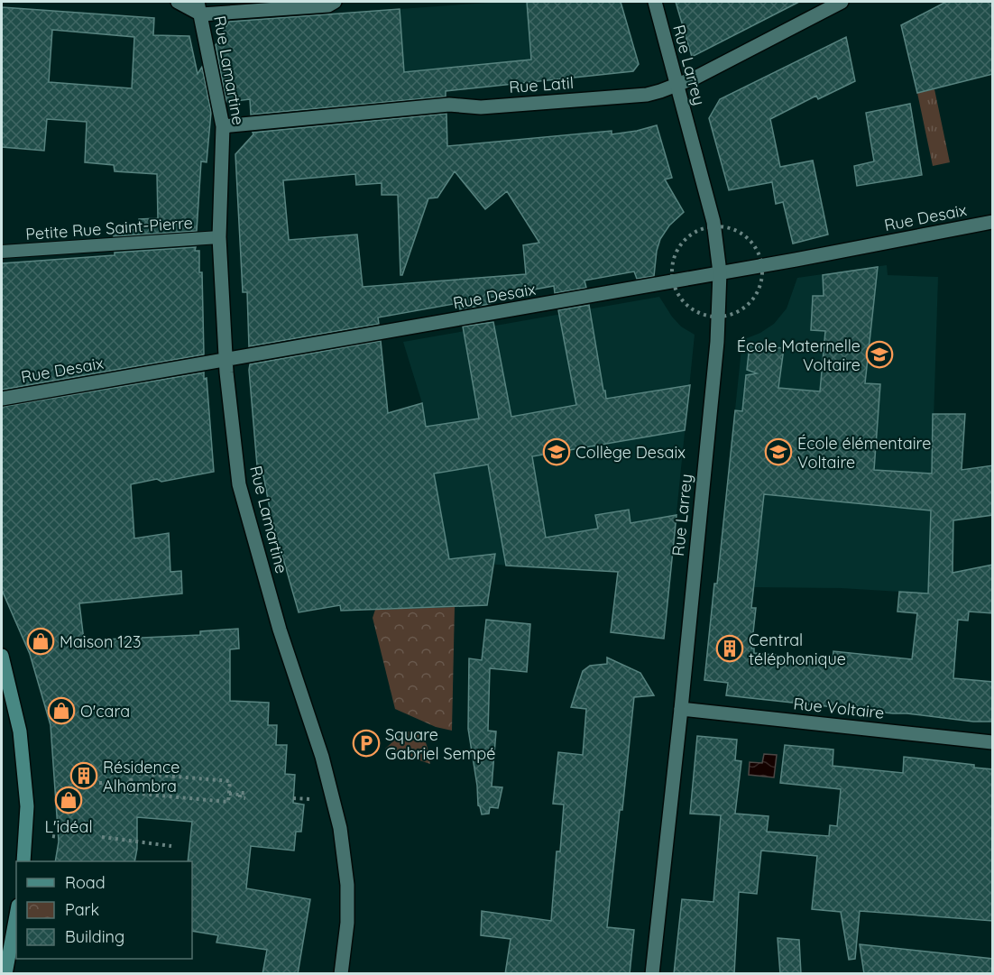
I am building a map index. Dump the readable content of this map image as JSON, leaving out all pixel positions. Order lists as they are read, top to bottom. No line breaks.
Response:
{"streets":{"street":["Rue Larrey","Rue Lamartine","Rue Latil","Rue Desaix","Rue Voltaire"],"lane":["Petite Rue Saint-Pierre"]},"crossings":[["Rue Larrey","Rue Latil"],["Rue Larrey","Rue Desaix"],["Rue Larrey","Rue Voltaire"],["Rue Lamartine","Rue Latil"],["Rue Lamartine","Rue Desaix"],["Rue Lamartine","Petite Rue Saint-Pierre"]],"places":{"school or university":["École Maternelle Voltaire","Collège Desaix","École élémentaire Voltaire"],"shop":["Maison 123","O'cara","L'idéal"],"building":["Central téléphonique","Résidence Alhambra"],"parking":["Square Gabriel Sempé"]},"legend":["Road","Park","Building"]}
